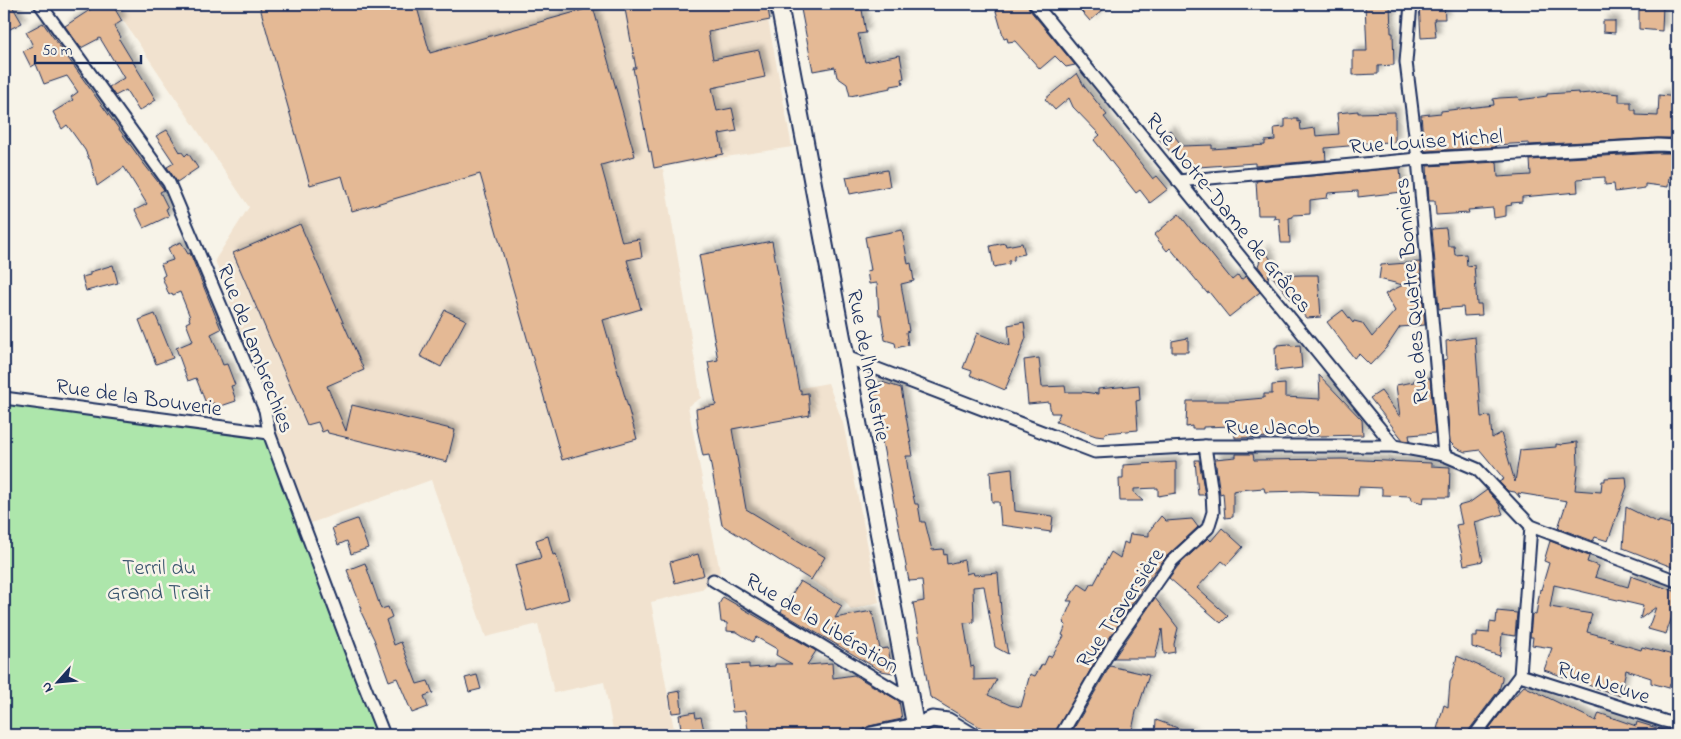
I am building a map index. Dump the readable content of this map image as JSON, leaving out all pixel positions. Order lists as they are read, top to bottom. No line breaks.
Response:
{"streets":{"main road":["Rue de l'Industrie"],"street":["Rue Louise Michel","Rue Notre-Dame de Grâces","Rue des Quatre Bonniers","Rue de Lambrechies","Rue de la Bouverie","Rue Jacob","Rue Traversière","Rue de la Libération","Rue Neuve"]},"crossings":[["Rue Louise Michel","Rue Notre-Dame de Grâces"],["Rue Louise Michel","Rue des Quatre Bonniers"],["Rue Notre-Dame de Grâces","Rue Jacob"],["Rue des Quatre Bonniers","Rue Jacob"],["Rue de Lambrechies","Rue de la Bouverie"],["Rue de l'Industrie","Rue Jacob"],["Rue de l'Industrie","Rue de la Libération"],["Rue Jacob","Rue Traversière"]],"parks":["Terril du Grand Trait"],"scale_bar":"50 m","north":"bottom left"}
